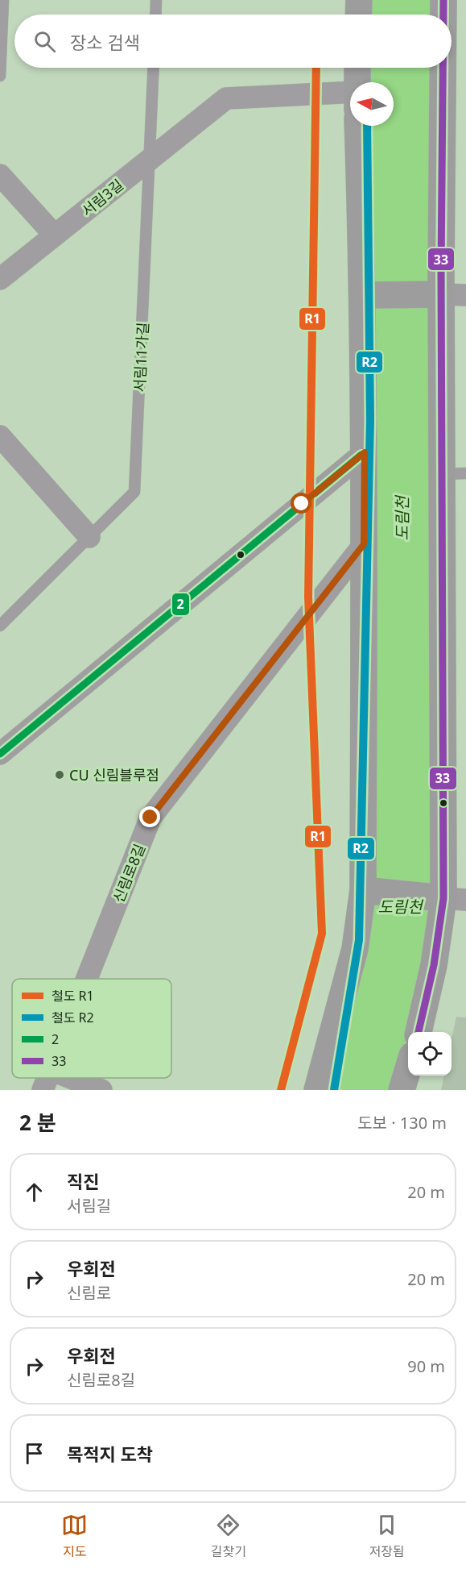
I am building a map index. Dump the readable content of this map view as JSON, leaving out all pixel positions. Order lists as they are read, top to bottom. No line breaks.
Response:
{"streets":{"street":["서림3길","신림로8길"],"lane":["서림11가길"]},"crossings":[["서림3길","서림11가길"]],"water":["도림천"],"places":["CU 신림블루점"],"lines":["transit line 33","rail line R1","rail line R2","transit line 2"],"legend":["철도 R1","철도 R2","2","33"],"north":"left","page":{"search":"장소 검색","heading":["2 분","도보 · 130 m"],"list":[["직진","서림길","20 m"],["우회전","신림로","20 m"],["우회전","신림로8길","90 m"],"목적지 도착"],"nav":["지도","길찾기","저장됨"]}}
